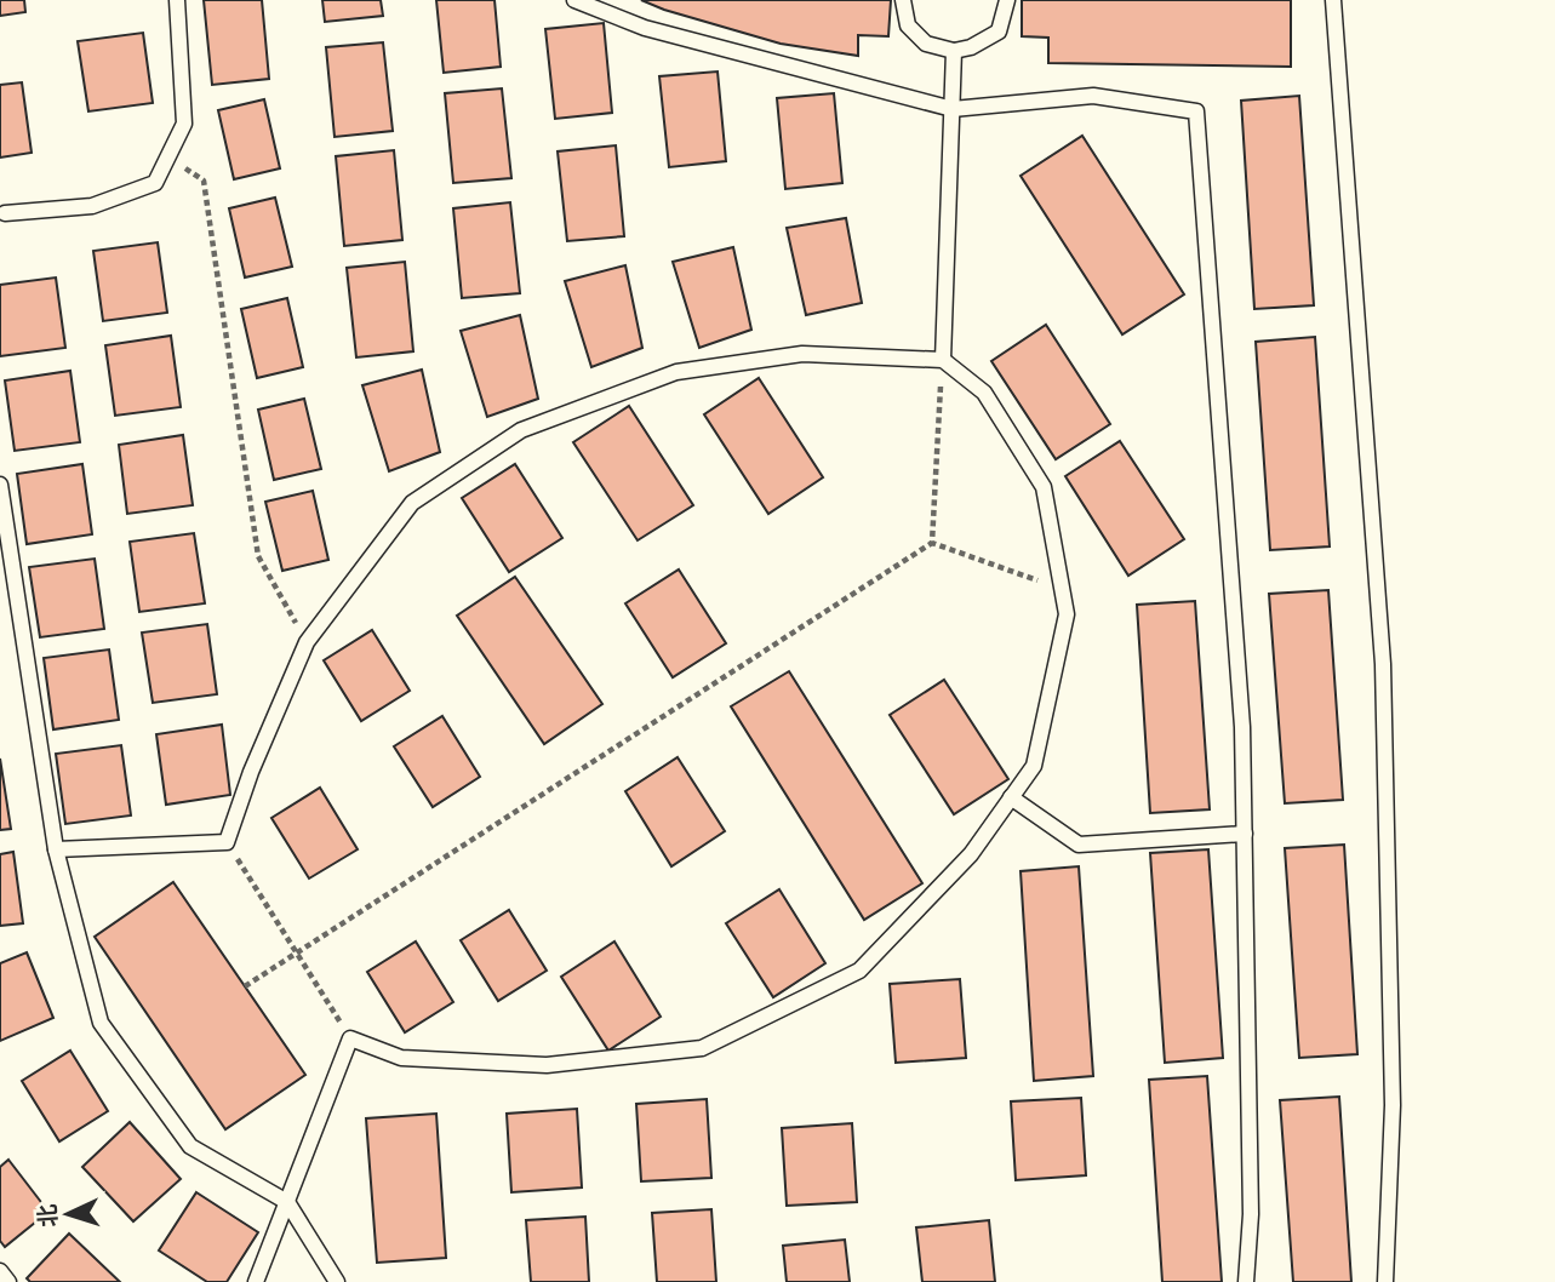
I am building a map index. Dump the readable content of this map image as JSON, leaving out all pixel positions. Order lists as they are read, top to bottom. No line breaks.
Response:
{"north":"left"}
